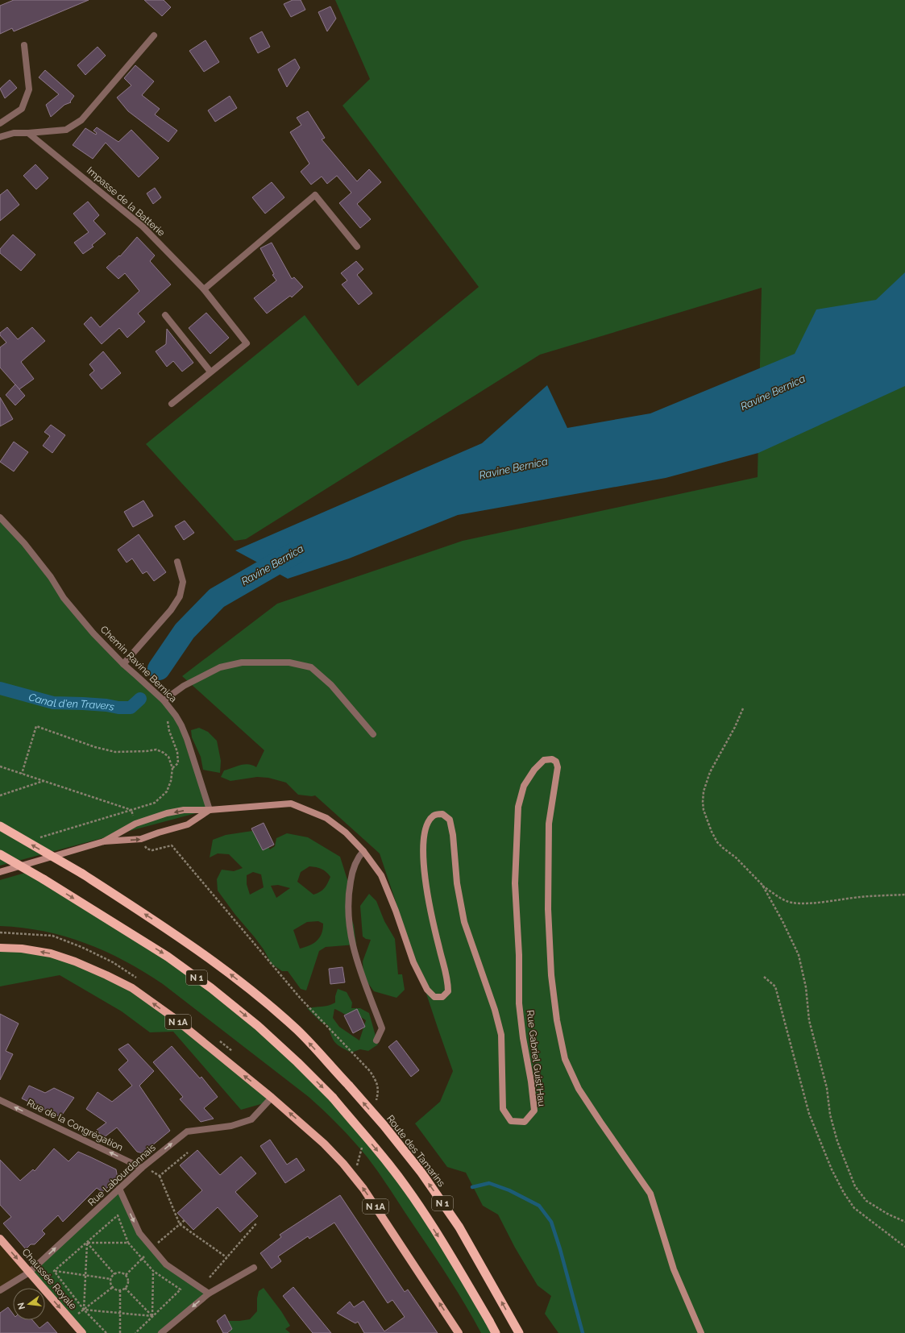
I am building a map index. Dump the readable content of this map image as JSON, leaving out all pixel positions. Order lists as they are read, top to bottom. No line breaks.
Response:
{"streets":{"highway":["N 1","Route des Tamarins"],"main road":["N 1A","Rue Gabriel Guist'Hau","Chaussée Royale"],"street":["Impasse de la Batterie","Chemin Ravine Bernica","Rue de la Congrégation","Rue Labourdonnais"]},"crossings":[["Chemin Ravine Bernica","Rue Gabriel Guist'Hau"],["N 1A","Rue Labourdonnais"],["Rue de la Congrégation","Rue Labourdonnais"],["Rue Labourdonnais","Chaussée Royale"]],"one_way":["Rue de la Congrégation","Rue Labourdonnais","Chaussée Royale"],"water":["Ravine Bernica","Canal d'en Travers"],"north":"left"}
